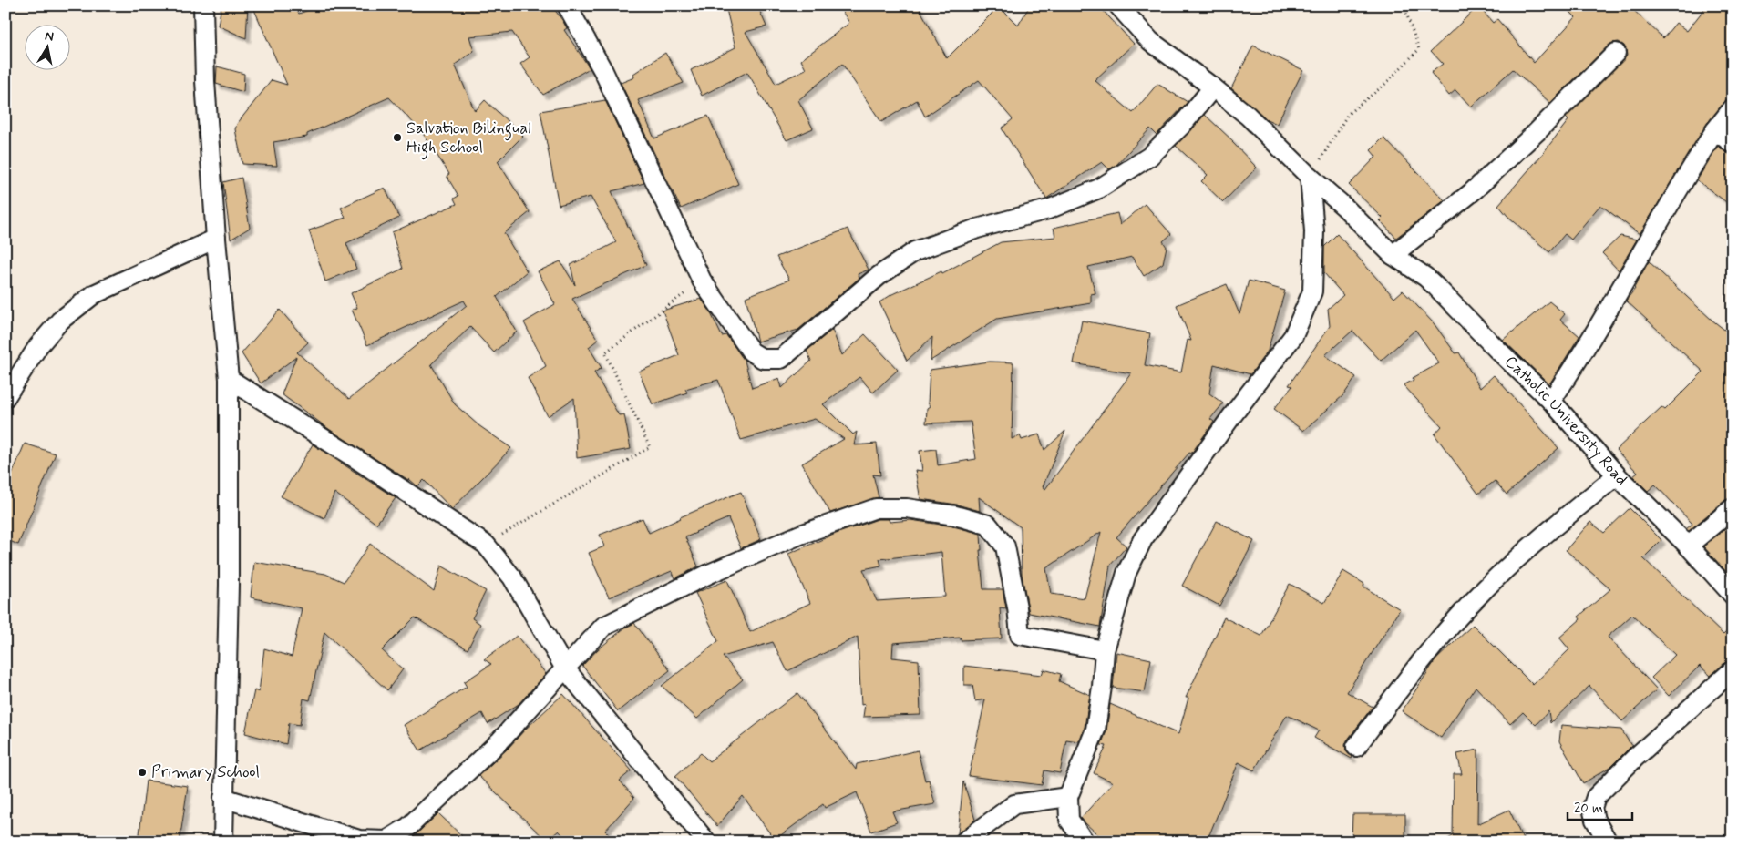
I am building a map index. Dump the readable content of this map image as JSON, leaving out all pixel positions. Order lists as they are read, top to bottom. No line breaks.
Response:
{"streets":{"street":["Catholic University Road"]},"places":["Salvation Bilingual High School","Primary School"],"scale_bar":"20 m","north":"top"}
